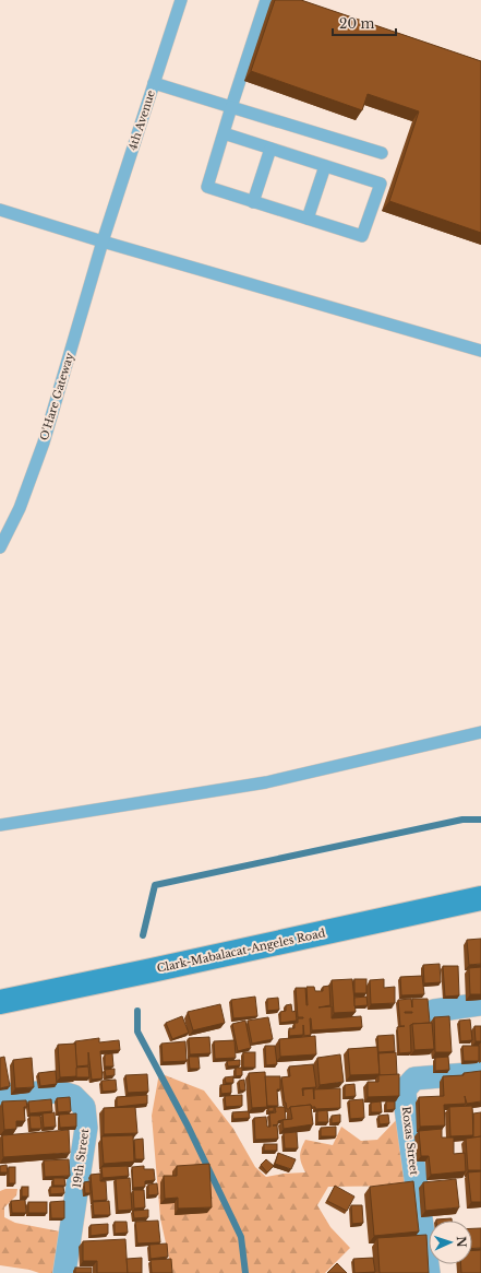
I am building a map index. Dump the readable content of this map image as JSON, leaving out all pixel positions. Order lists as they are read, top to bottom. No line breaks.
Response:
{"streets":{"main road":["Clark-Mabalacat-Angeles Road"],"street":["Roxas Street","19th Street"],"lane":["4th Avenue","O'Hare Gateway"]},"crossings":[["4th Avenue","O'Hare Gateway"]],"scale_bar":"20 m","north":"right"}
